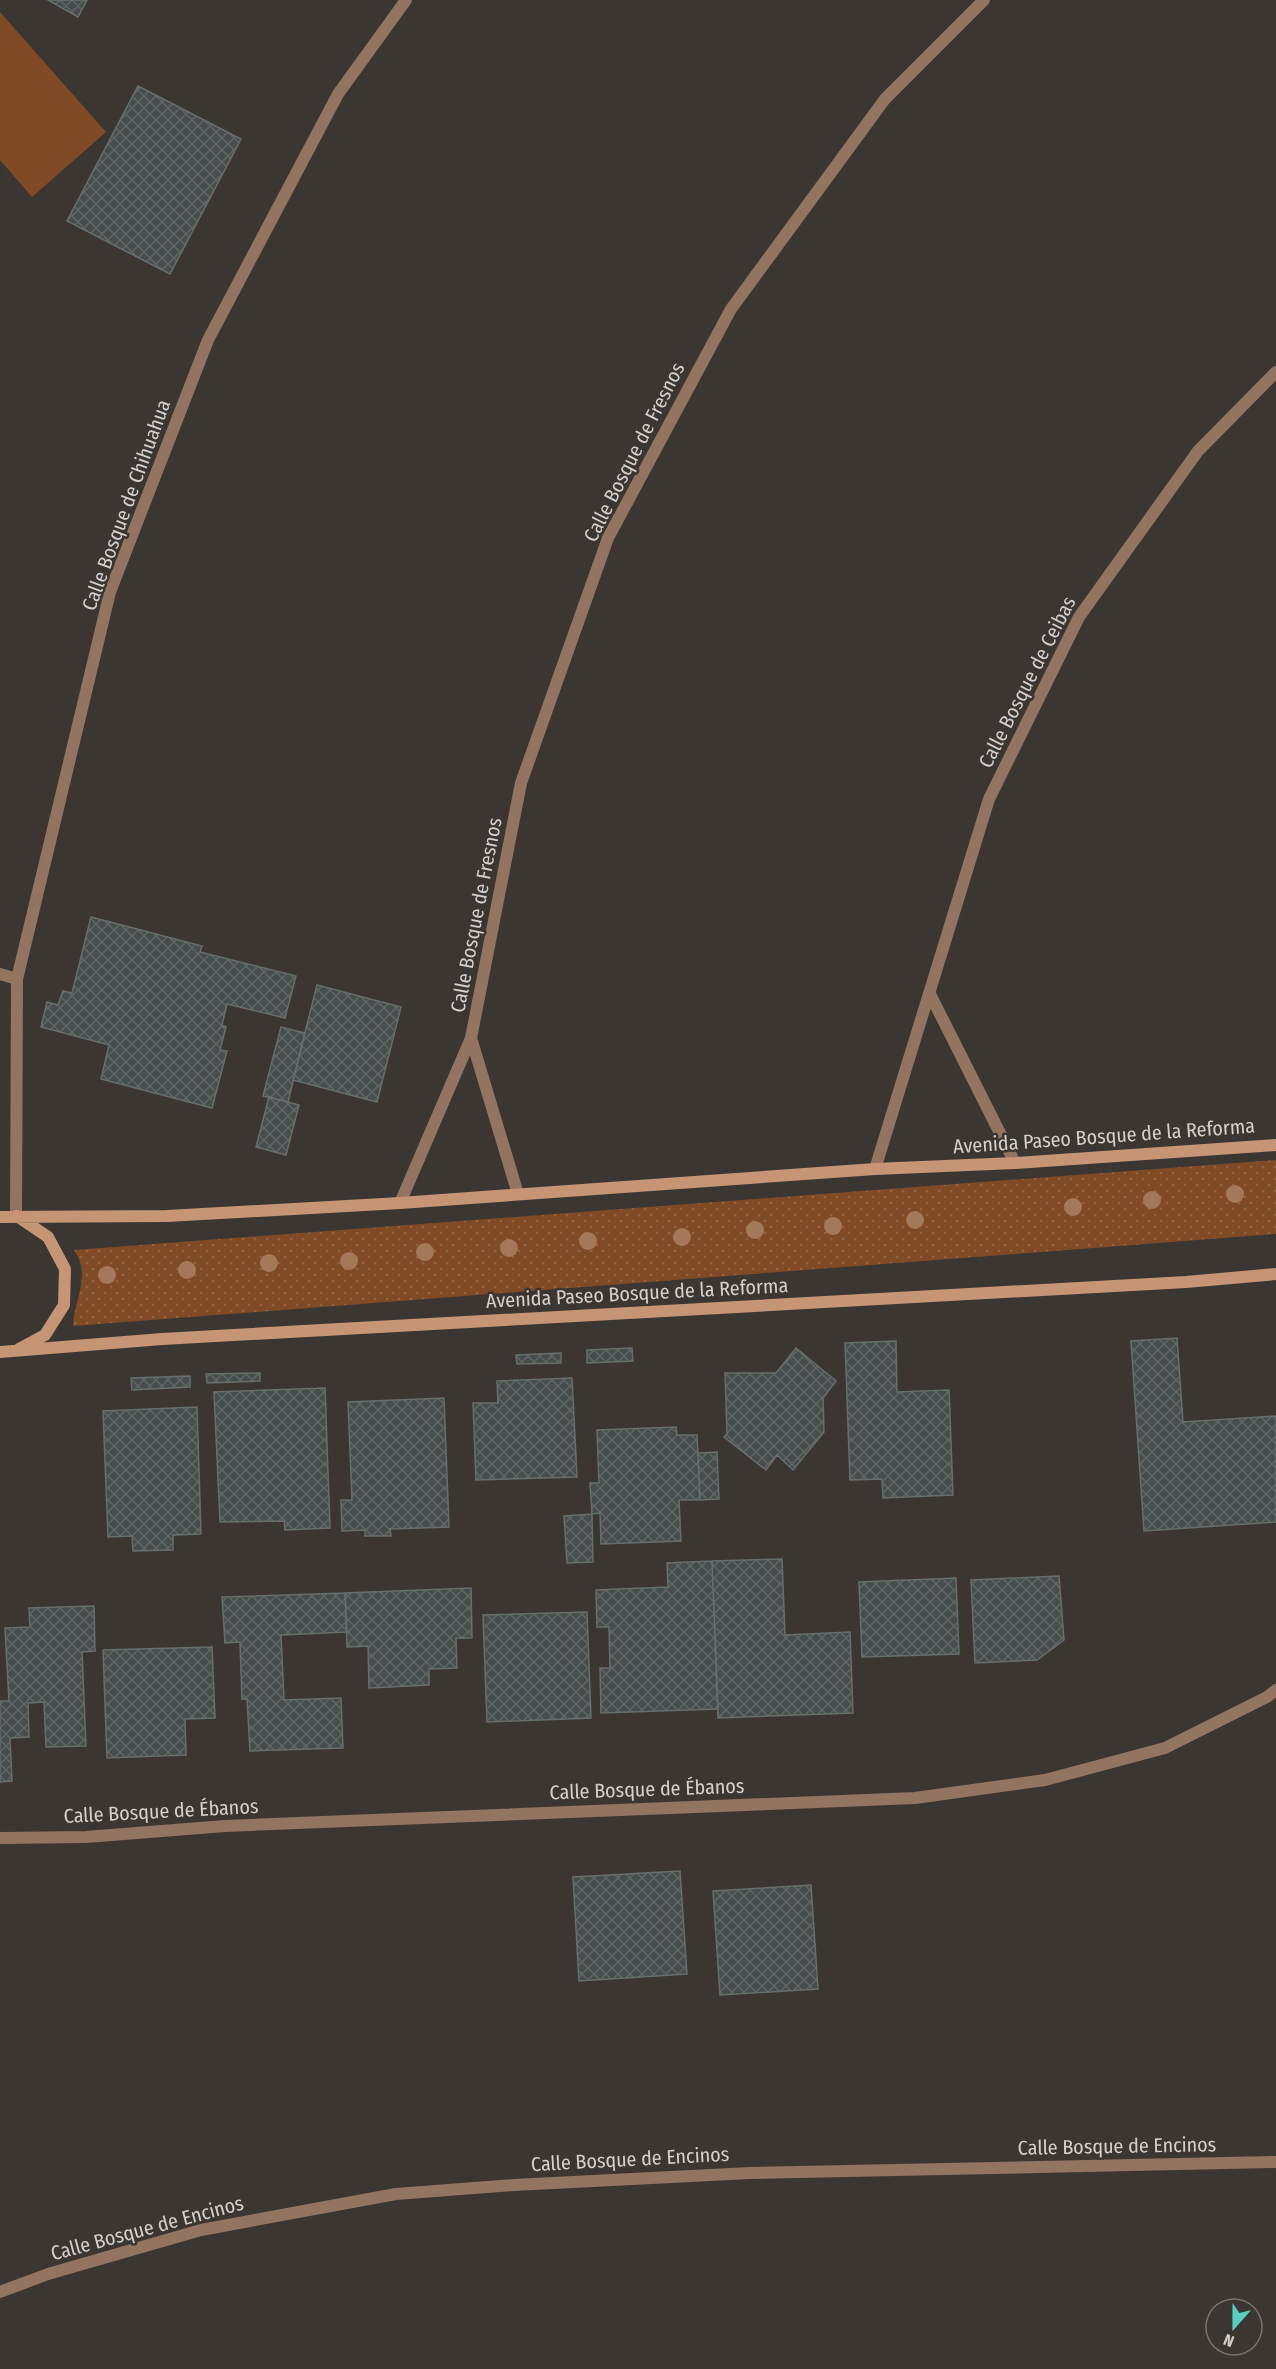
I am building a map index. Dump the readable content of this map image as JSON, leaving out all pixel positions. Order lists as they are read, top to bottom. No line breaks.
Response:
{"streets":{"main road":["Avenida Paseo Bosque de la Reforma"],"street":["Calle Bosque de Fresnos","Calle Bosque de Chihuahua","Calle Bosque de Ceibas","Calle Bosque de Ébanos","Calle Bosque de Encinos"]},"crossings":[["Calle Bosque de Fresnos","Avenida Paseo Bosque de la Reforma"],["Calle Bosque de Chihuahua","Avenida Paseo Bosque de la Reforma"],["Calle Bosque de Ceibas","Avenida Paseo Bosque de la Reforma"]],"north":"bottom"}
